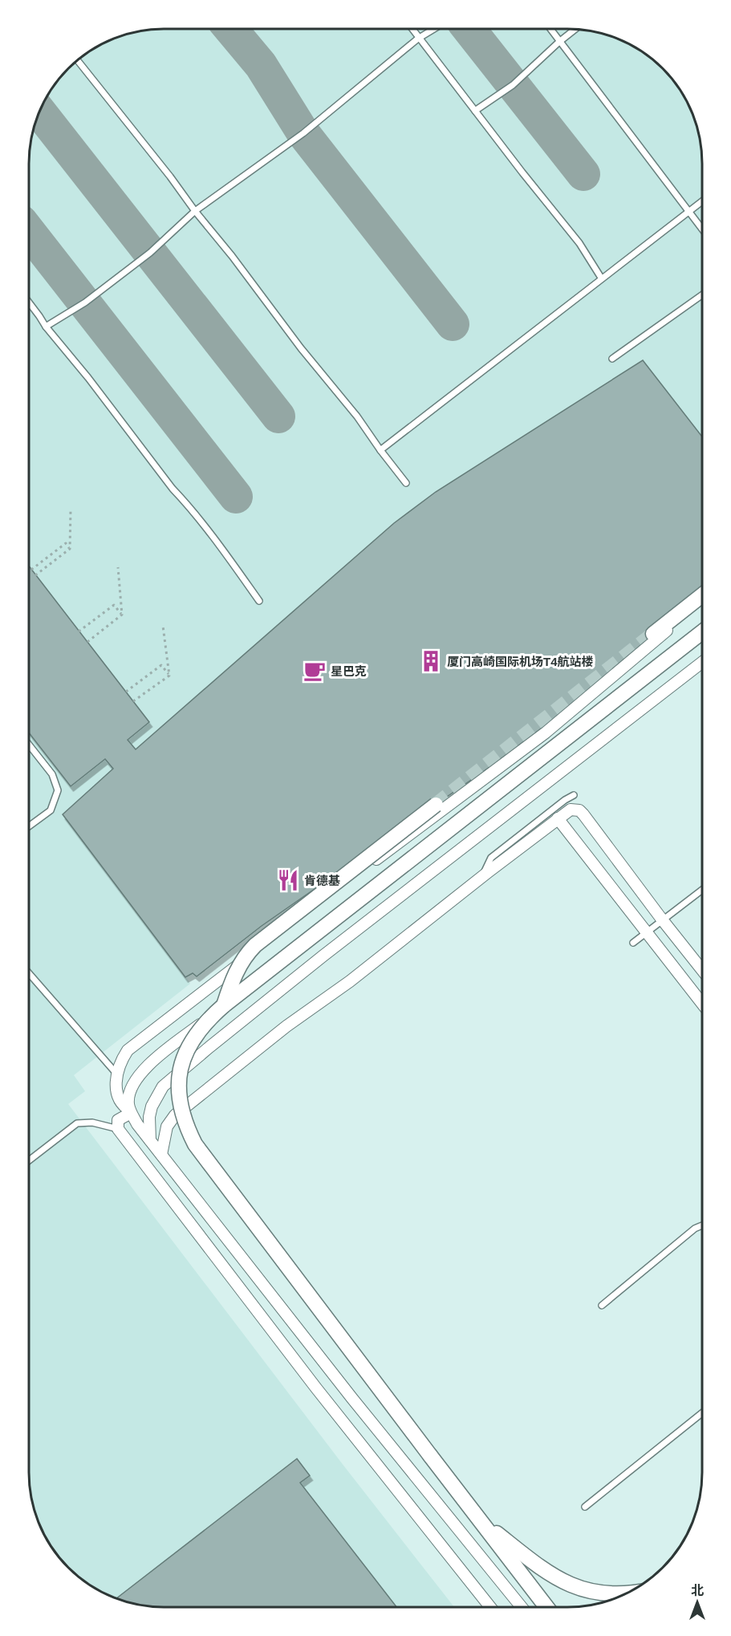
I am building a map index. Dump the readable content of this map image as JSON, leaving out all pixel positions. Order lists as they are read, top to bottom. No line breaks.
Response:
{"places":{"building":["厦门高崎国际机场T4航站楼"],"cafe":["星巴克"],"restaurant":["肯德基"]},"north":"top"}
